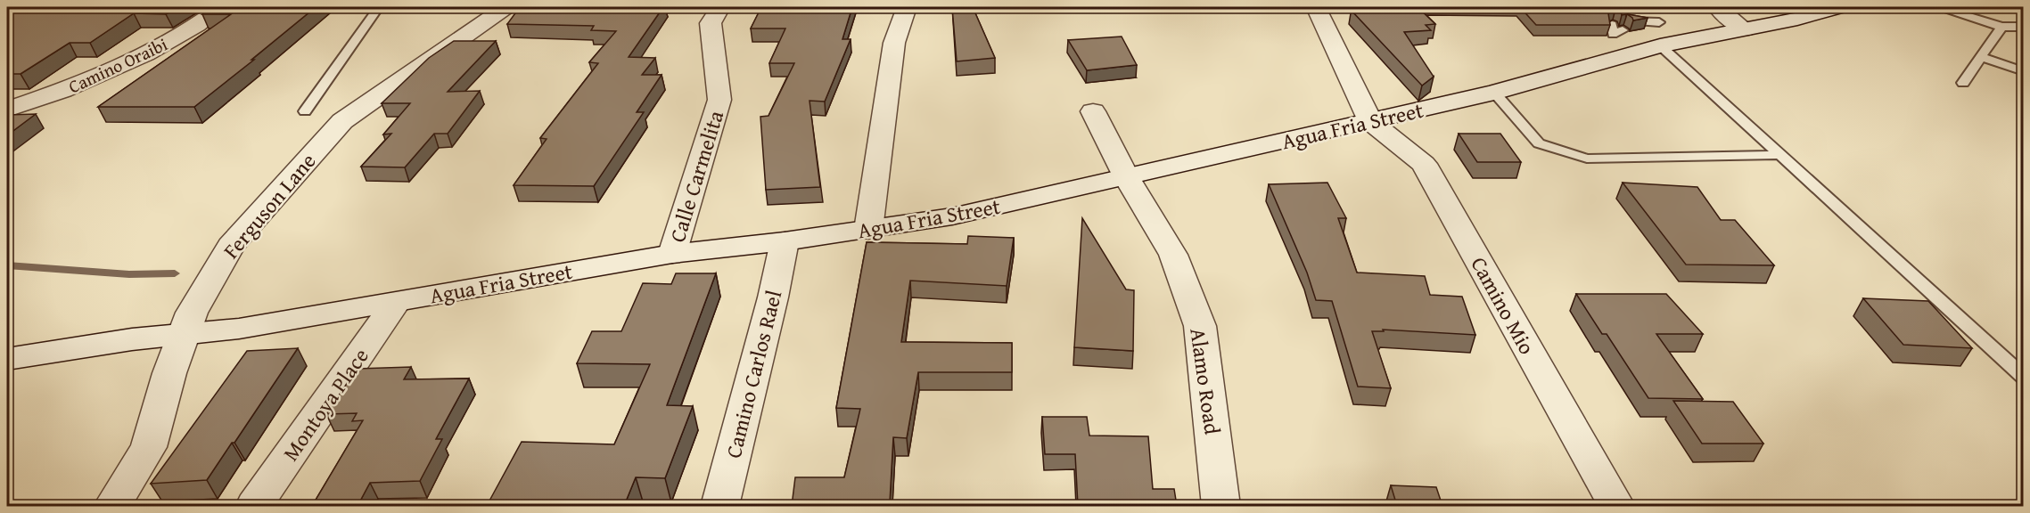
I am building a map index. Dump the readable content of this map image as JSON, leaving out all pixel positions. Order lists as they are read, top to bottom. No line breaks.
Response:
{"streets":{"street":["Camino Oraibi","Agua Fria Street","Calle Carmelita","Ferguson Lane","Camino Mio","Camino Carlos Rael","Alamo Road","Montoya Place"]},"crossings":[["Agua Fria Street","Calle Carmelita"],["Agua Fria Street","Ferguson Lane"],["Agua Fria Street","Camino Mio"],["Agua Fria Street","Camino Carlos Rael"],["Agua Fria Street","Alamo Road"],["Agua Fria Street","Montoya Place"]]}
